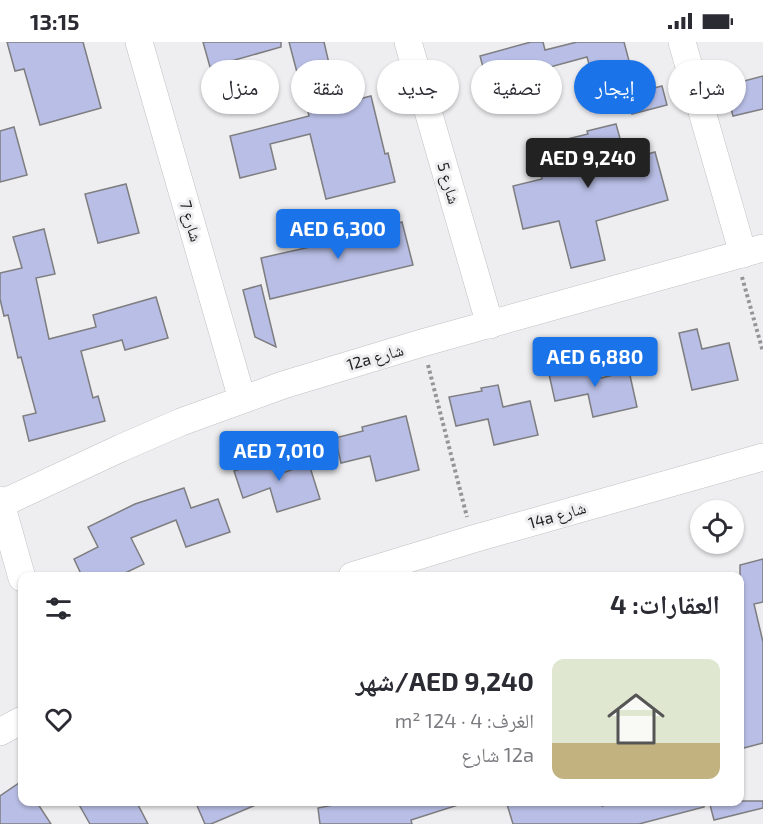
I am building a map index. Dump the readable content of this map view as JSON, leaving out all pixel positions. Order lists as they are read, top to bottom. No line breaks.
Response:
{"streets":{"street":["شارع 5","شارع 7","12a شارع","14a شارع"]},"crossings":[["شارع 5","12a شارع"],["شارع 7","12a شارع"]],"page":{"status":"13:15","chip":["شراء","إيجار","تصفية","جديد","شقة","منزل"],"price":["AED 9,240","AED 6,300","AED 6,880","AED 7,010"],"heading":"العقارات: 4","list":[{"name":"AED 9,240/شهر","note":"الغرف: 4 · 124 m² · 12a شارع"}]}}
